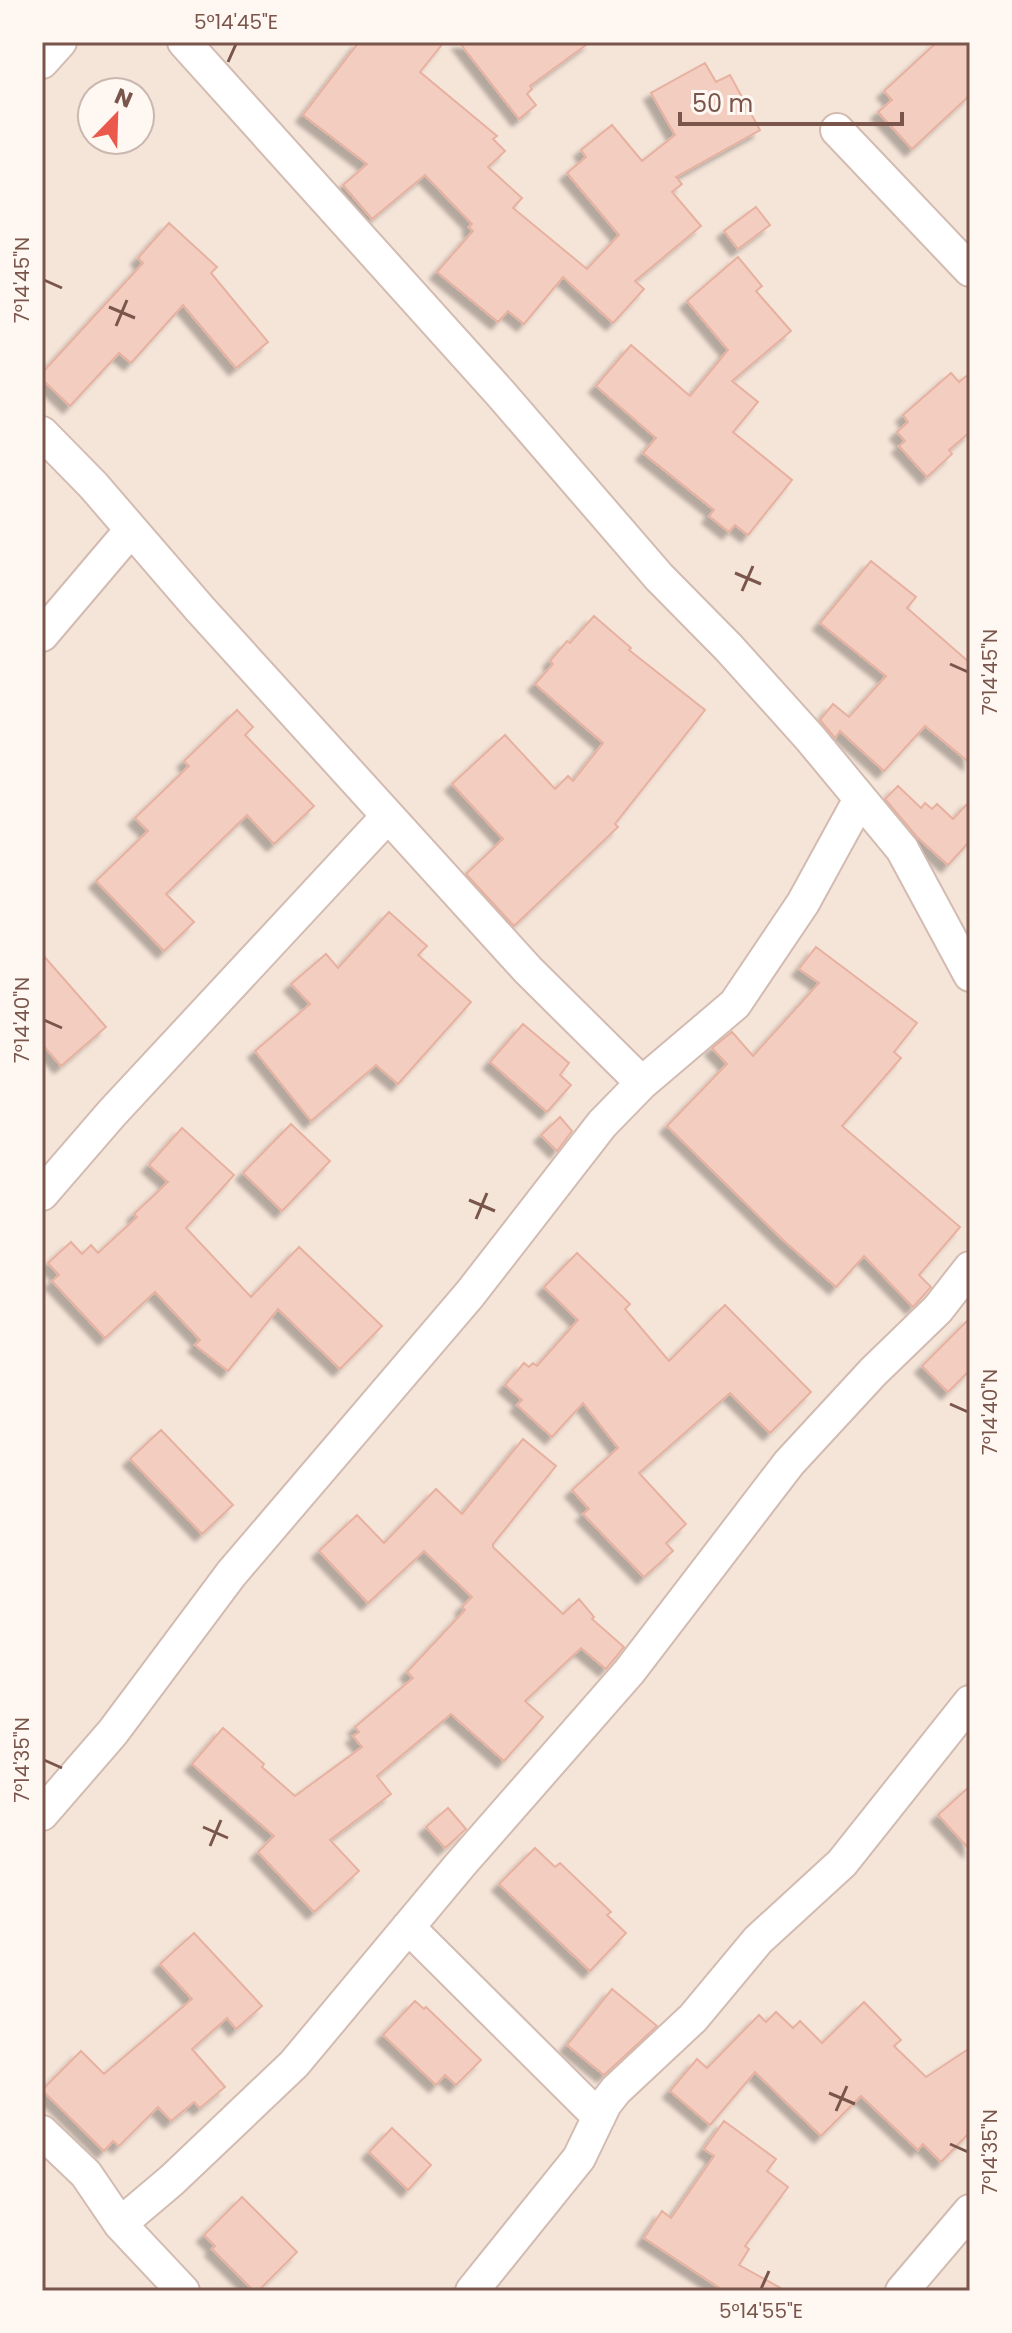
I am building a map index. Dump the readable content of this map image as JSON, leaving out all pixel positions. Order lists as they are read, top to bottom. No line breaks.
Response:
{"scale_bar":"50 m","north":"top right","coordinates":["5°14'45\"E","7°14'45\"N","7°14'40\"N","7°14'35\"N","5°14'55\"E"]}
